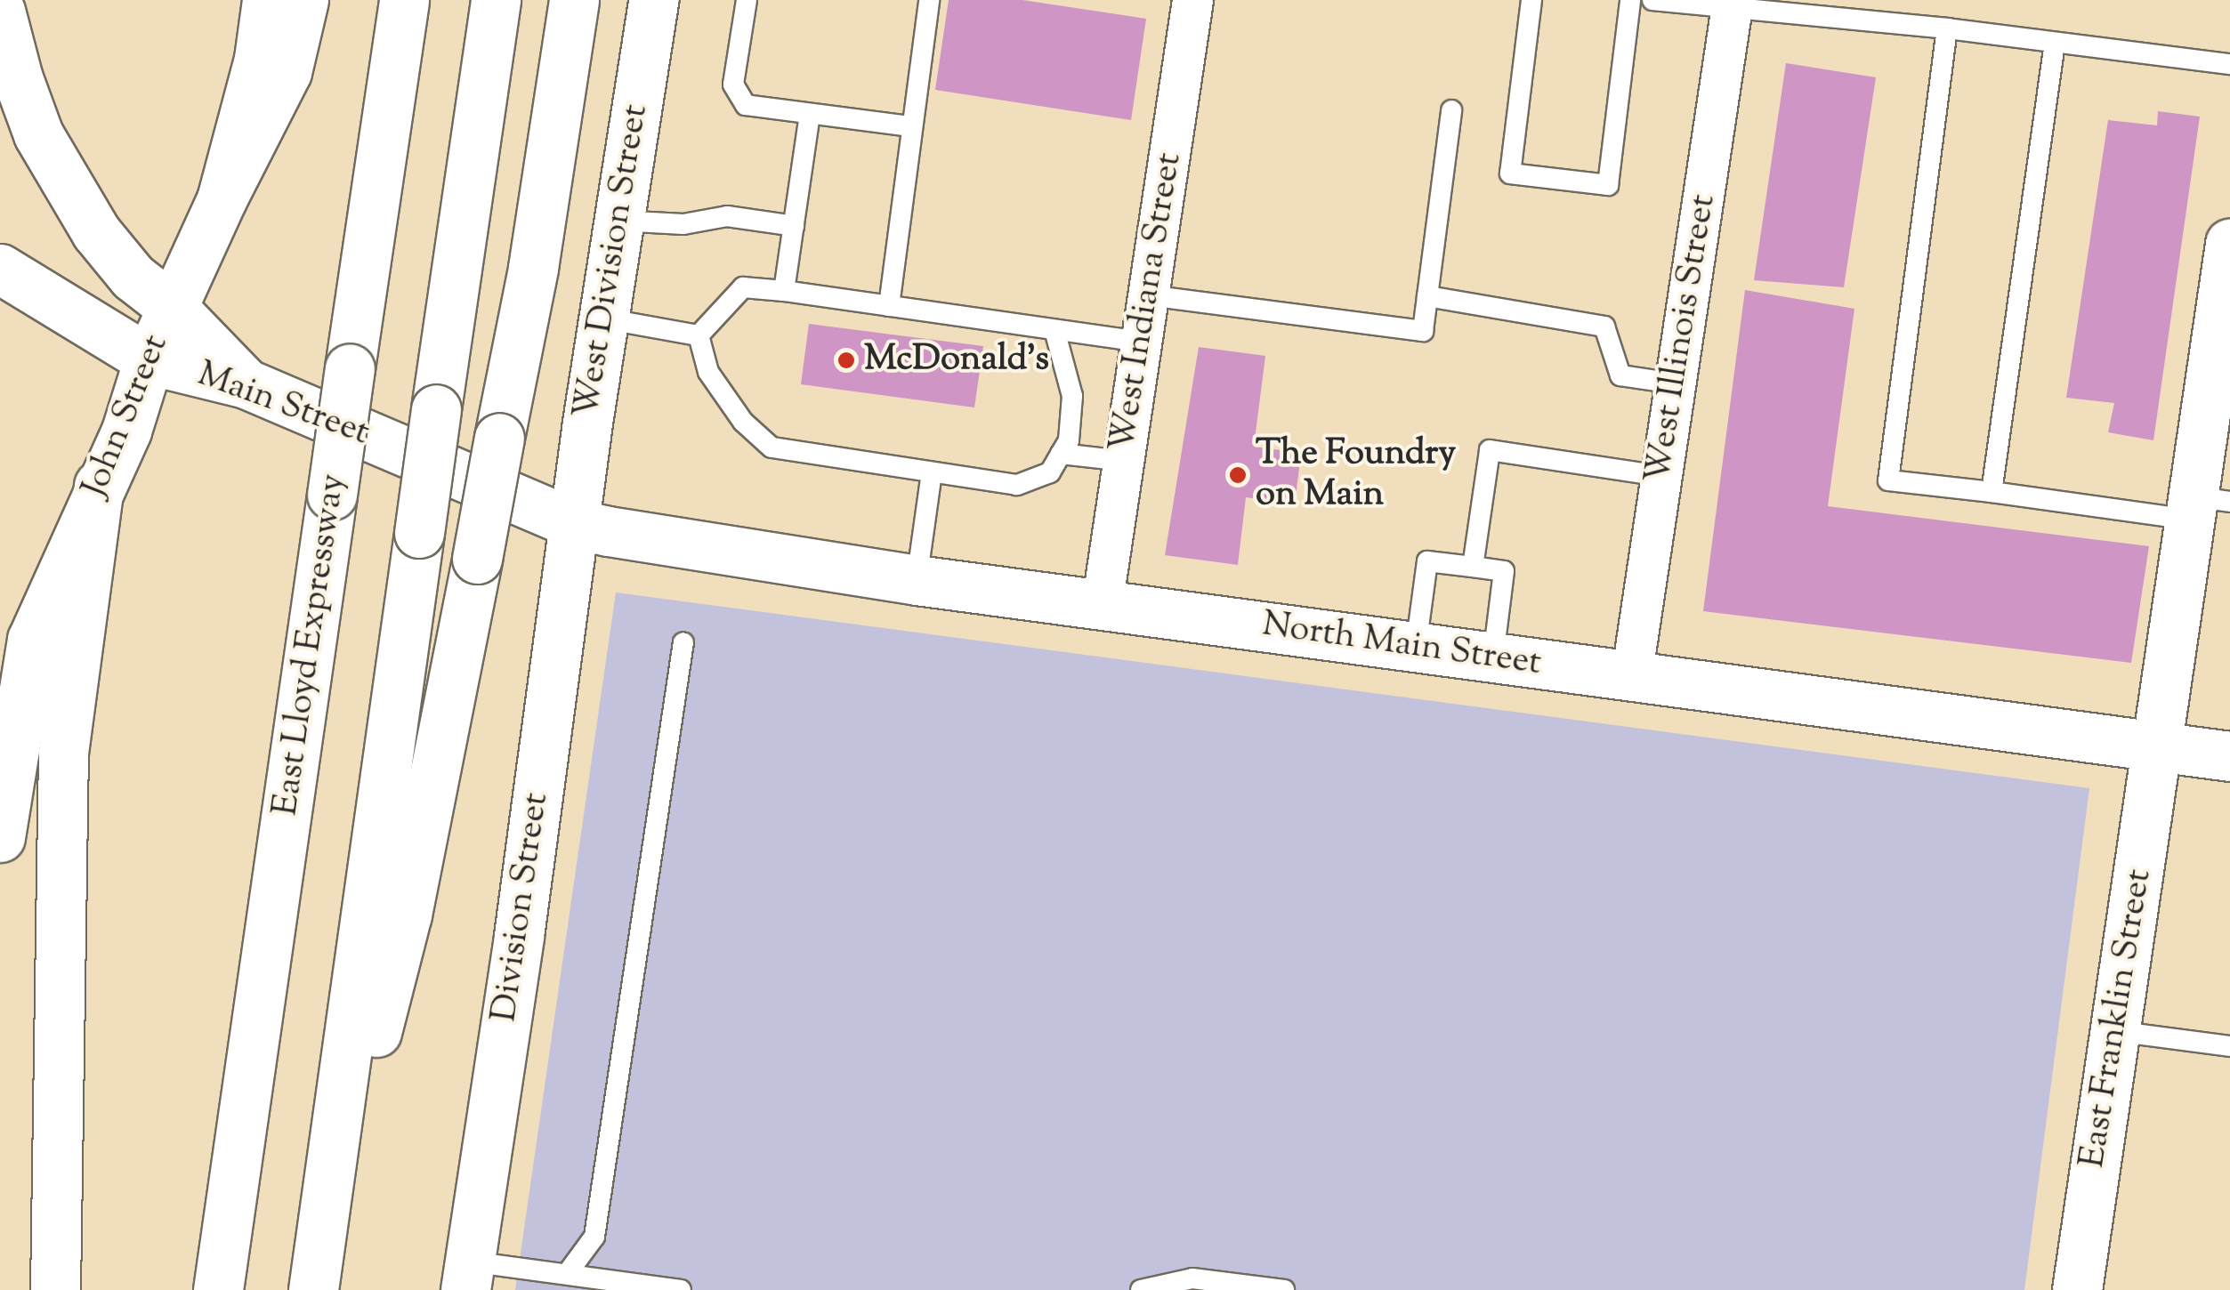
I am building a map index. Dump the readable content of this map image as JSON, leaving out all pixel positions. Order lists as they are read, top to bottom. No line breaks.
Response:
{"streets":{"main road":["West Division Street","Main Street","John Street","East Lloyd Expressway","North Main Street","Division Street","East Franklin Street"],"street":["West Indiana Street","West Illinois Street"]},"crossings":[["West Division Street","Main Street"],["West Division Street","North Main Street"],["West Division Street","Division Street"],["West Indiana Street","North Main Street"],["West Illinois Street","North Main Street"],["Main Street","John Street"],["Main Street","North Main Street"],["Main Street","Division Street"],["North Main Street","Division Street"],["North Main Street","East Franklin Street"]],"places":["McDonald's","The Foundry on Main"]}
